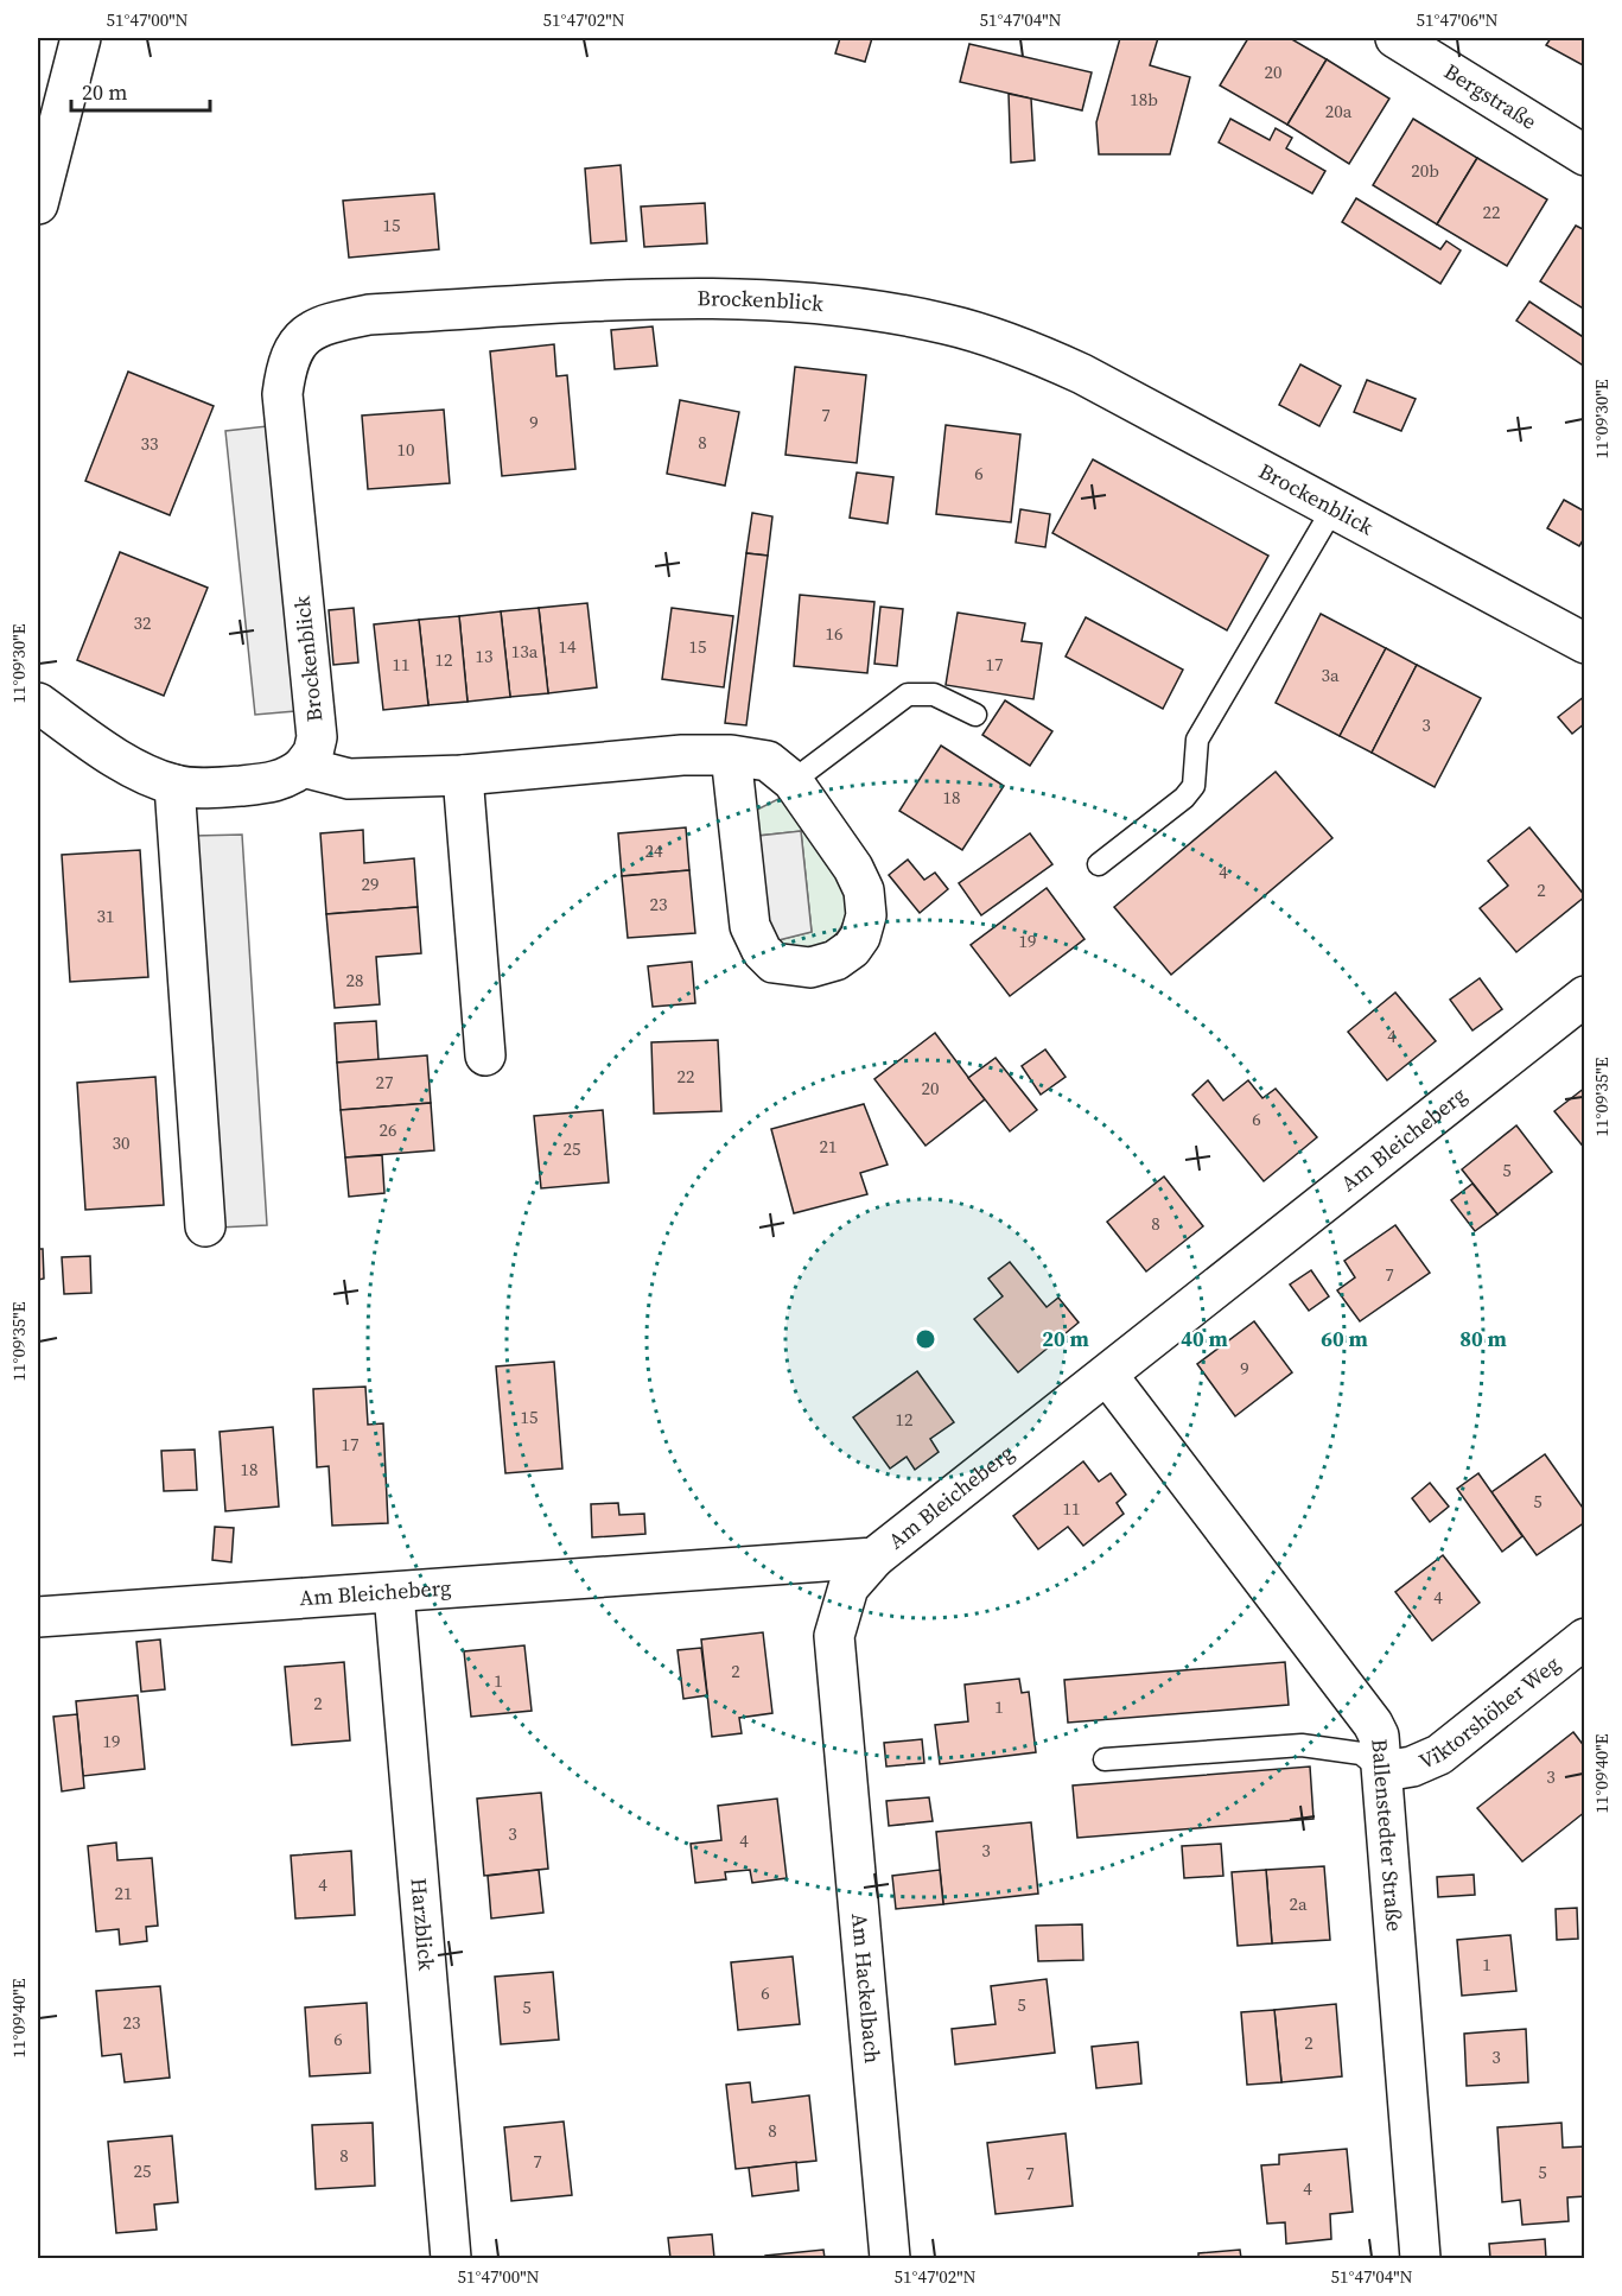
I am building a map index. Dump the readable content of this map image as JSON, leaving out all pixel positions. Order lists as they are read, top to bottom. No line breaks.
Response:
{"streets":{"street":["Bergstraße","Brockenblick","Am Bleicheberg","Viktorshöher Weg","Ballenstedter Straße","Harzblick","Am Hackelbach"]},"crossings":[["Am Bleicheberg","Ballenstedter Straße"],["Am Bleicheberg","Harzblick"],["Am Bleicheberg","Am Hackelbach"],["Viktorshöher Weg","Ballenstedter Straße"]],"house_numbers":["20","18b","20a","20b","22","15","7","9","8","33","10","6","32","16","14","15","13a","13","12","11","17","3a","3","18","24","4","29","2","23","31","19","28","4","22","27","20","6","26","30","21","25","5","8","7","9","15","12","17","18","5","11","4","2","1","2","1","19","3","3","4","3","4","21","2a","1","6","5","5","23","6","2","3","8","8","7","25","5","7","4"],"scale_bar":"20 m","coordinates":["51°47'00\"N","51°47'02\"N","51°47'04\"N","51°47'06\"N","11°09'30\"E","11°09'35\"E","11°09'40\"E"],"rings":["20 m","40 m","60 m","80 m"]}
